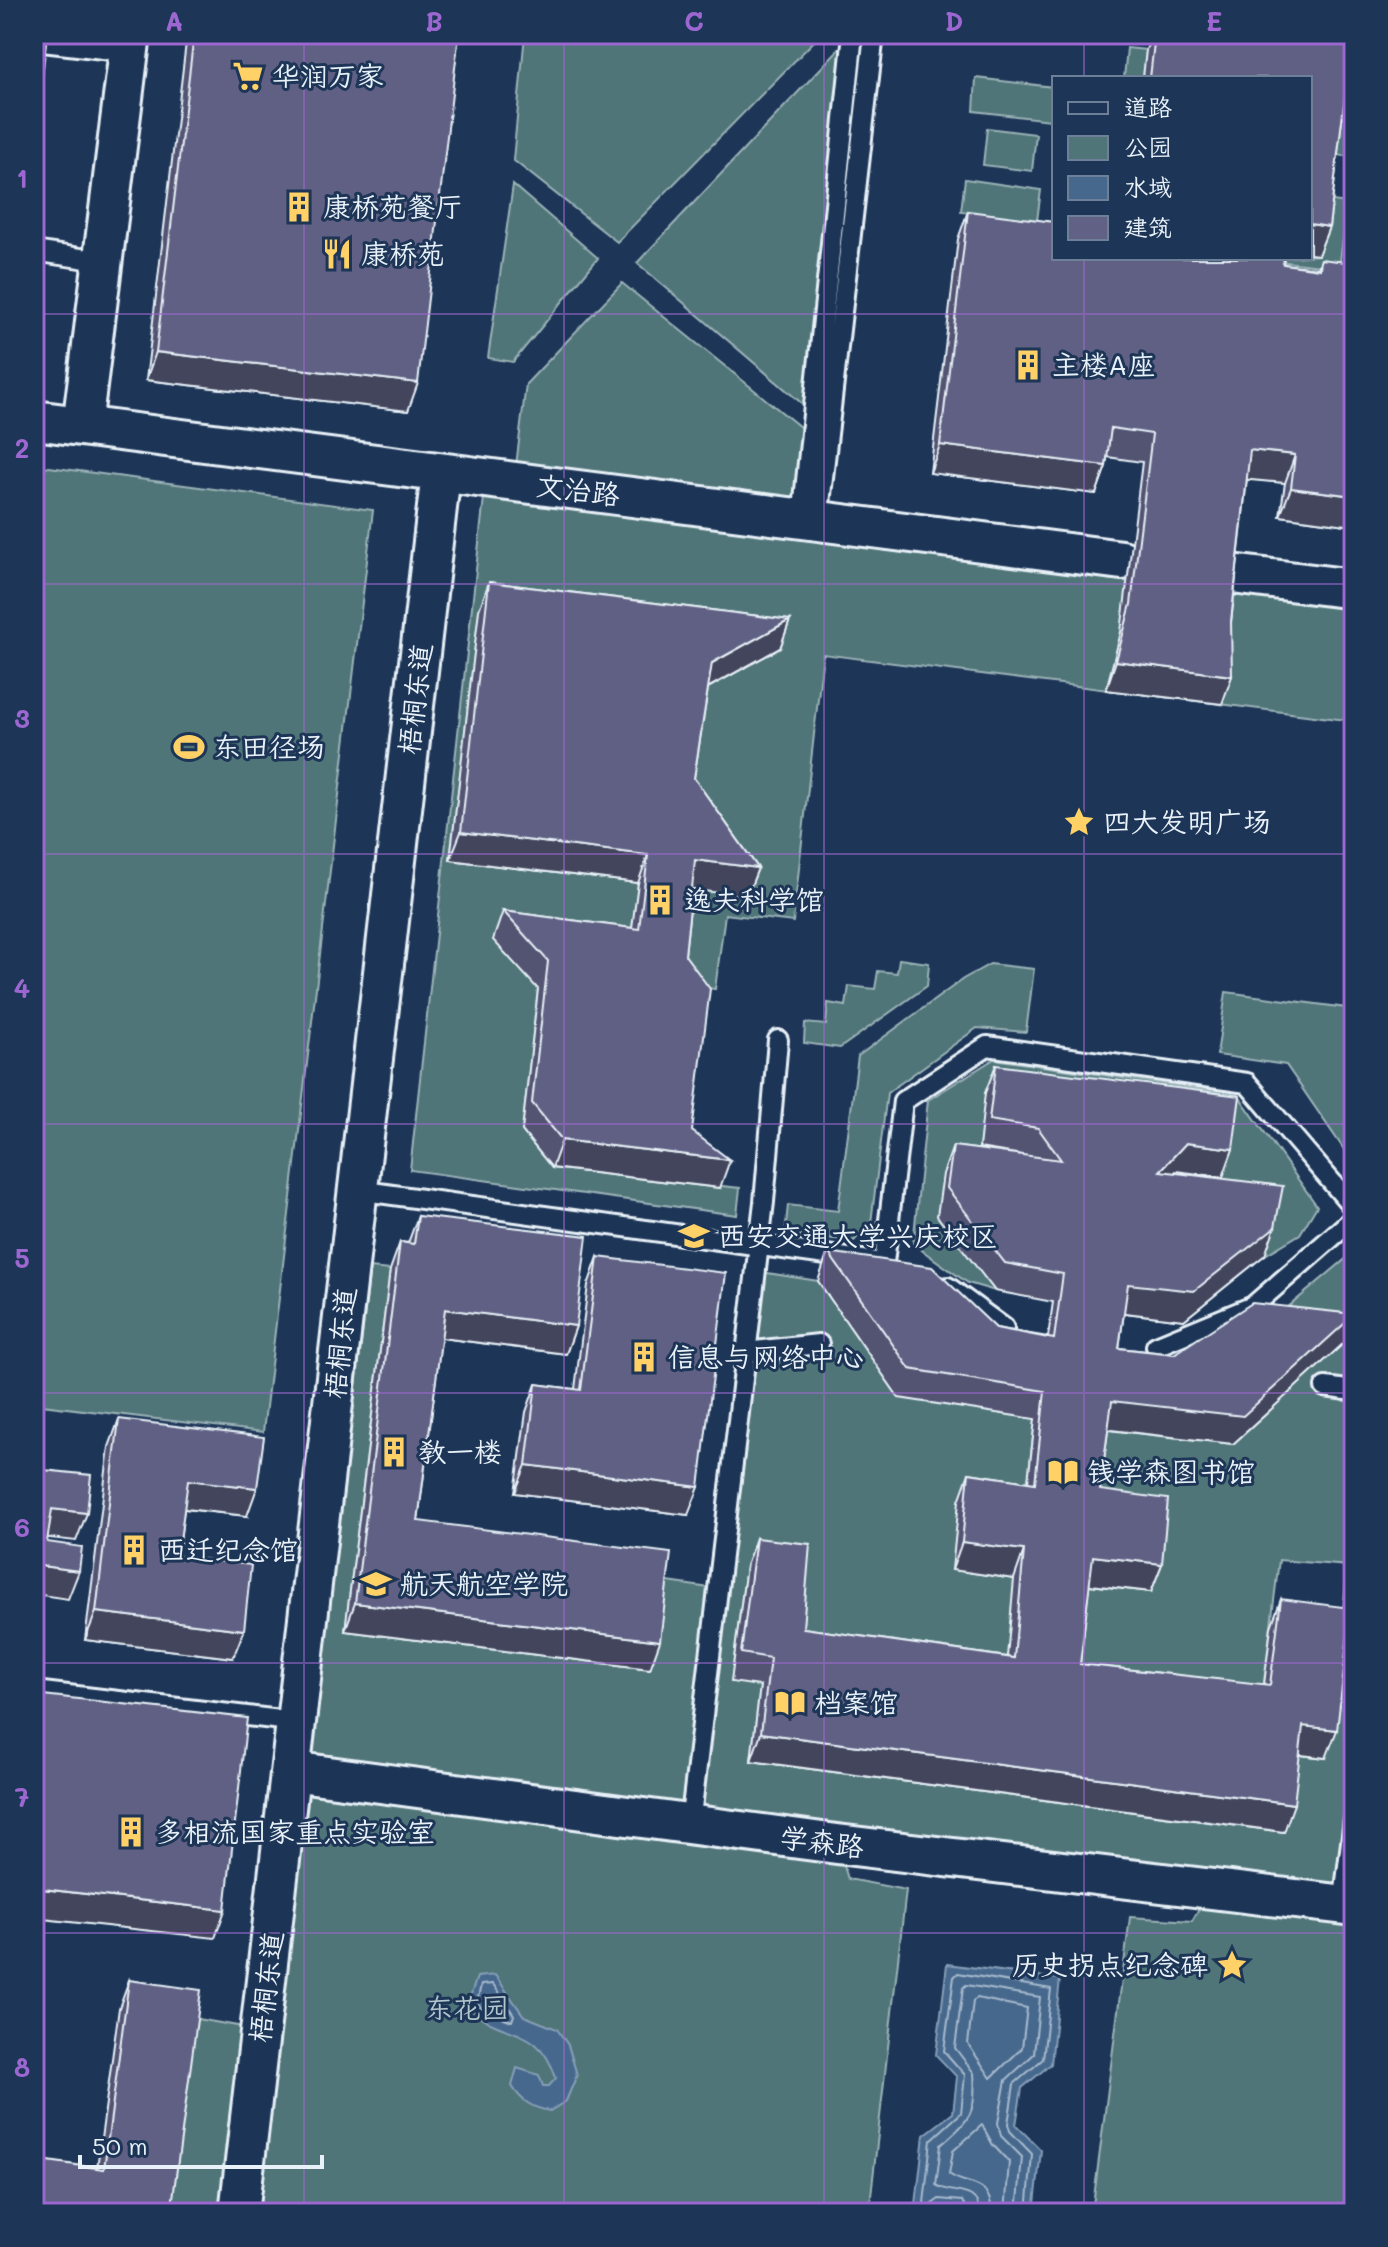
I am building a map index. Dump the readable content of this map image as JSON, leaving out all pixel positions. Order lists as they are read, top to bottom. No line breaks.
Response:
{"streets":{"street":["文治路","梧桐东道","学森路"]},"crossings":[["文治路","梧桐东道"],["梧桐东道","学森路"]],"parks":["东花园"],"places":{"supermarket":["华润万家"],"building":["康桥苑餐厅","主楼A座","逸夫科学馆","信息与网络中心","教一楼","西迁纪念馆","多相流国家重点实验室"],"restaurant":["康桥苑"],"sports":["东田径场"],"place":["四大发明广场","历史拐点纪念碑"],"school or university":["西安交通大学兴庆校区","航天航空学院"],"library":["钱学森图书馆","档案馆"]},"legend":["道路","公园","水域","建筑"],"scale_bar":"50 m","grid":{"columns":["A","B","C","D","E"],"rows":["1","2","3","4","5","6","7","8"]}}
